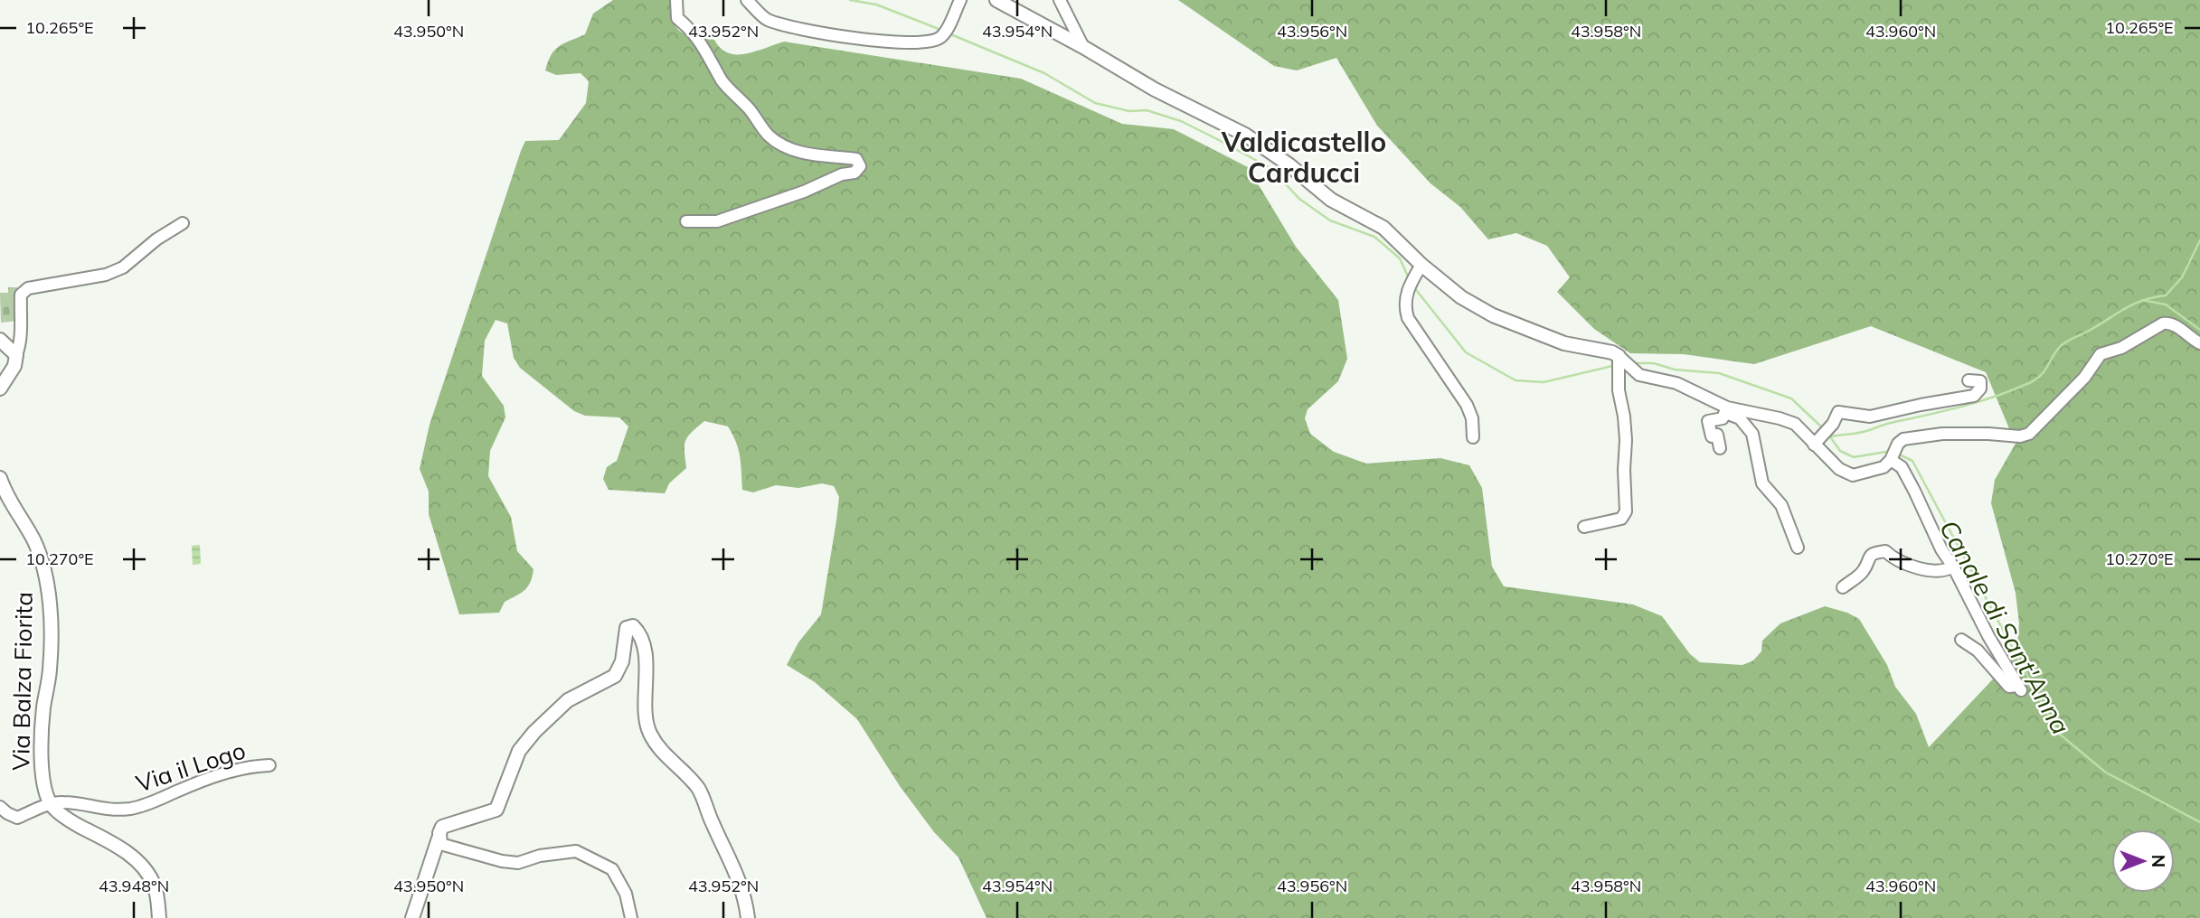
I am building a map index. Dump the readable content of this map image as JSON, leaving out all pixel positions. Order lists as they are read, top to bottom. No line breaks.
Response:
{"streets":{"street":["Via Balza Fiorita","Via il Logo"]},"crossings":[["Via Balza Fiorita","Via il Logo"]],"districts":["Valdicastello Carducci"],"water":["Canale di Sant'Anna"],"north":"right","coordinates":["10.265°E","43.950°N","43.952°N","43.954°N","43.956°N","43.958°N","43.960°N","10.270°E","43.948°N"]}
